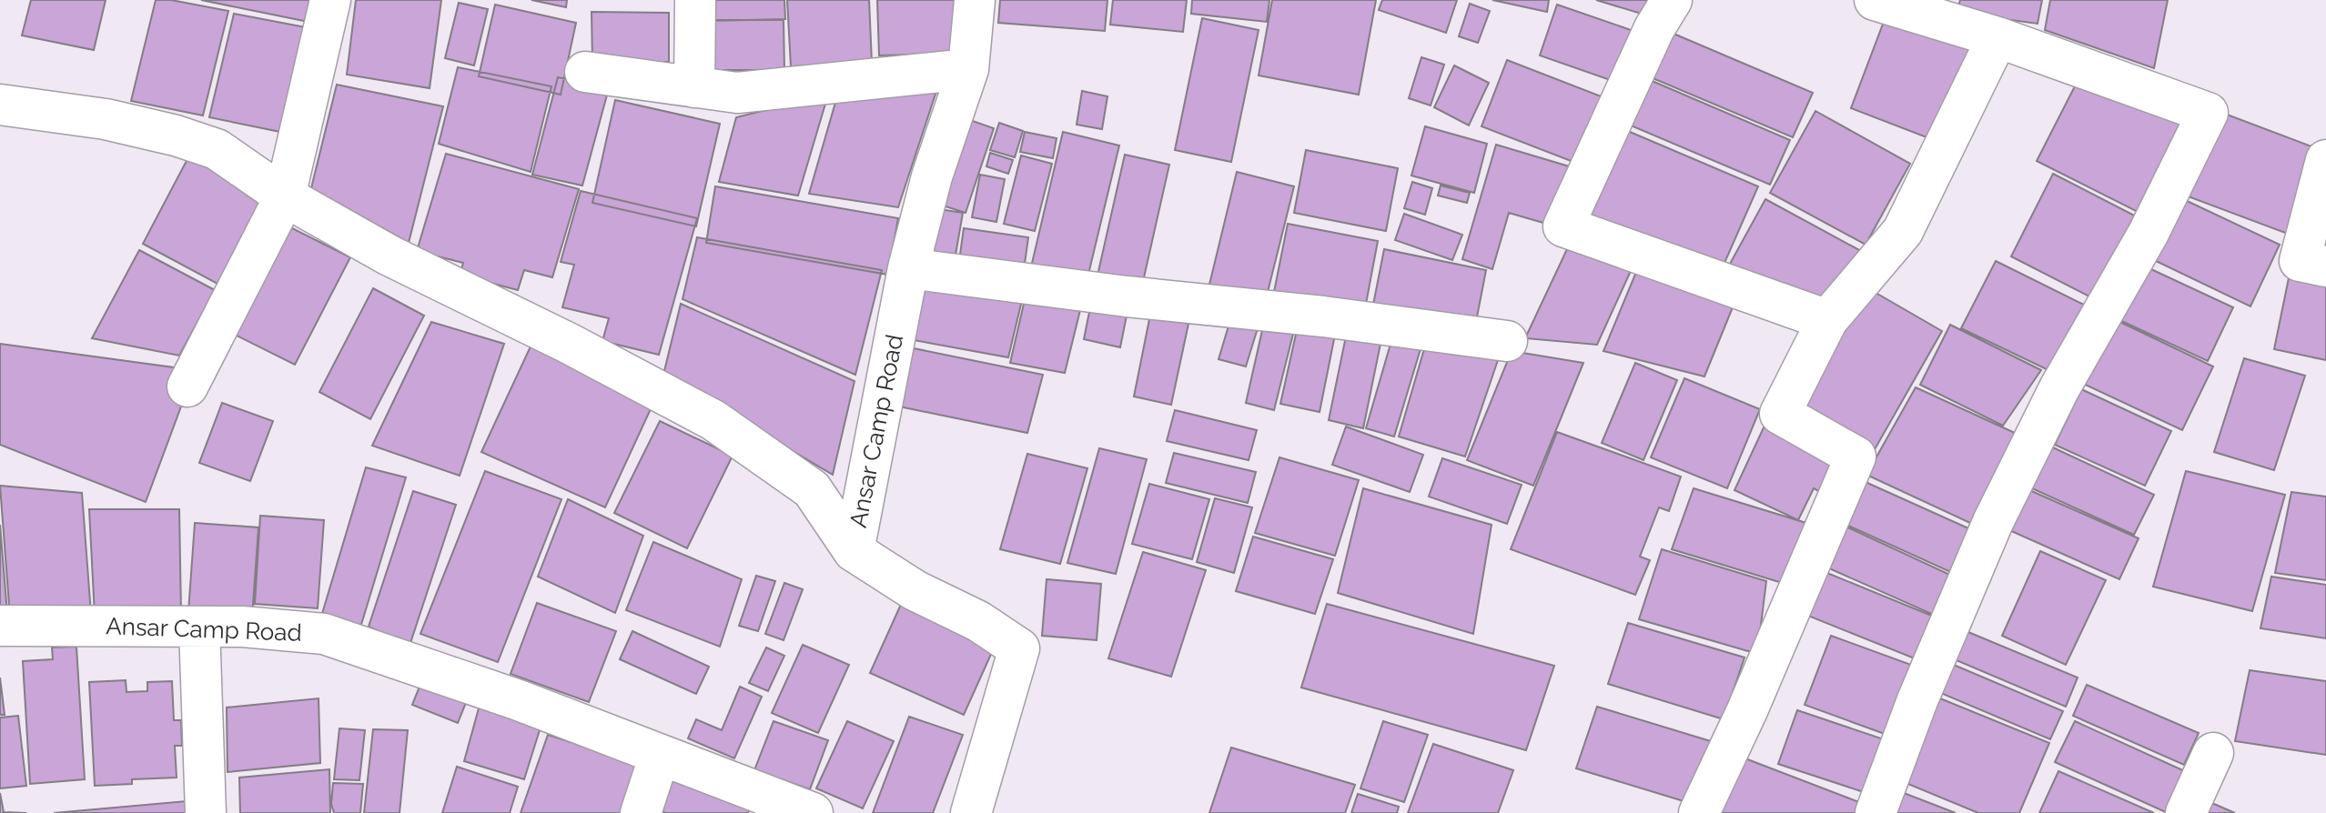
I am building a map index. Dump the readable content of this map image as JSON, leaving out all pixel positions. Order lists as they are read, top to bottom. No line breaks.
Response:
{"streets":{"street":["Ansar Camp Road"]}}
